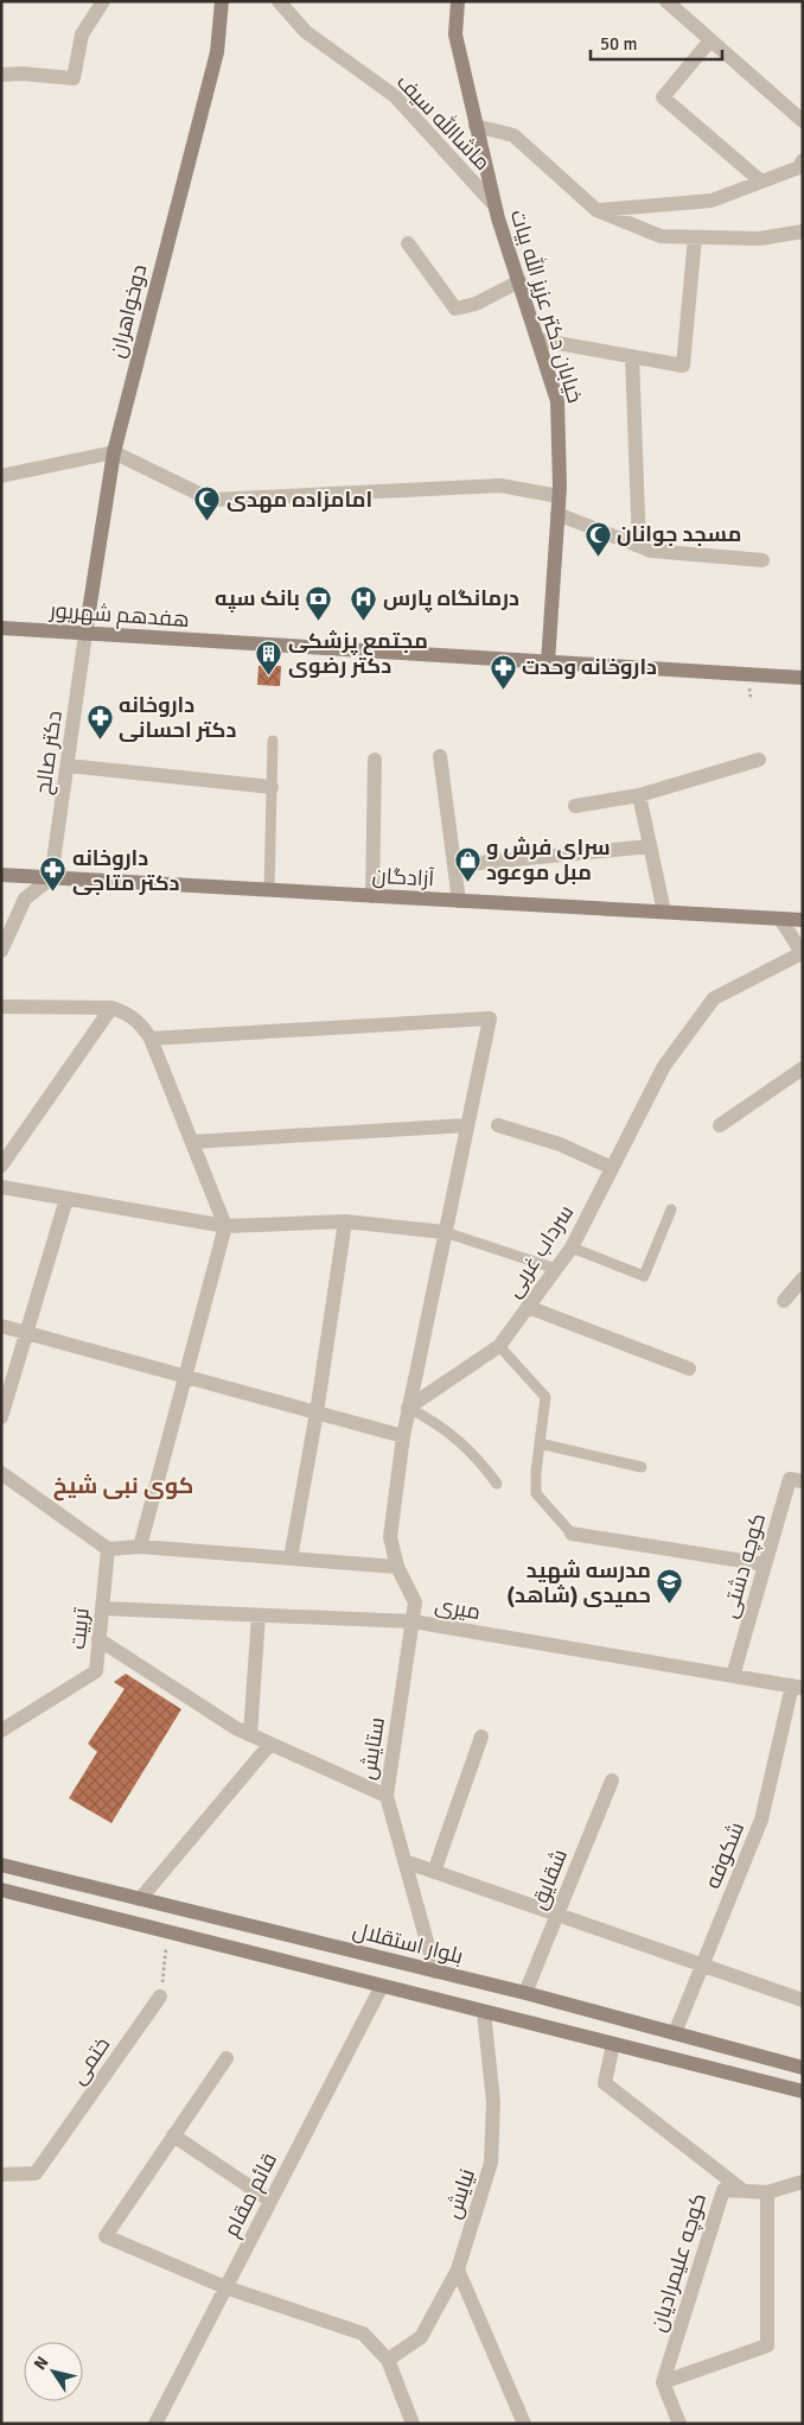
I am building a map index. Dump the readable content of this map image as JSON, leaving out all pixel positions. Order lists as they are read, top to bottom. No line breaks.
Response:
{"streets":{"main road":["خیابان دکتر عزیز الله بیات","دوخواهران","هفدهم شهریور","آزادگان","بلوار استقلال"],"street":["ماشاالله سیف","دکتر صالح","سرداب غربی","کوچه دشتی","میری","تربیت","ستایش","شکوفه","شقایق","ختمی","نیایش","قائم مقام","کوچه علیمرادیان"]},"crossings":[["ماشاالله سیف","خیابان دکتر عزیز الله بیات"],["خیابان دکتر عزیز الله بیات","هفدهم شهریور"],["دوخواهران","هفدهم شهریور"],["دوخواهران","دکتر صالح"],["هفدهم شهریور","دکتر صالح"],["دکتر صالح","آزادگان"],["کوچه دشتی","میری"],["میری","تربیت"],["میری","ستایش"],["میری","شکوفه"],["ستایش","بلوار استقلال"],["شکوفه","بلوار استقلال"],["شقایق","بلوار استقلال"]],"districts":["کوی نبی شیخ"],"places":{"mosque":["امامزاده مهدی","مسجد جوانان"],"bank":["بانک سپه"],"hospital":["درمانگاه پارس"],"building":["مجتمع پزشکی دکتر رضوی"],"pharmacy":["داروخانه وحدت","داروخانه دکتر احسانی","داروخانه دکتر متاجی"],"shop":["سرای فرش و مبل موعود"],"school or university":["مدرسه شهید حمیدی (شاهد)"]},"scale_bar":"50 m","north":"top left"}
